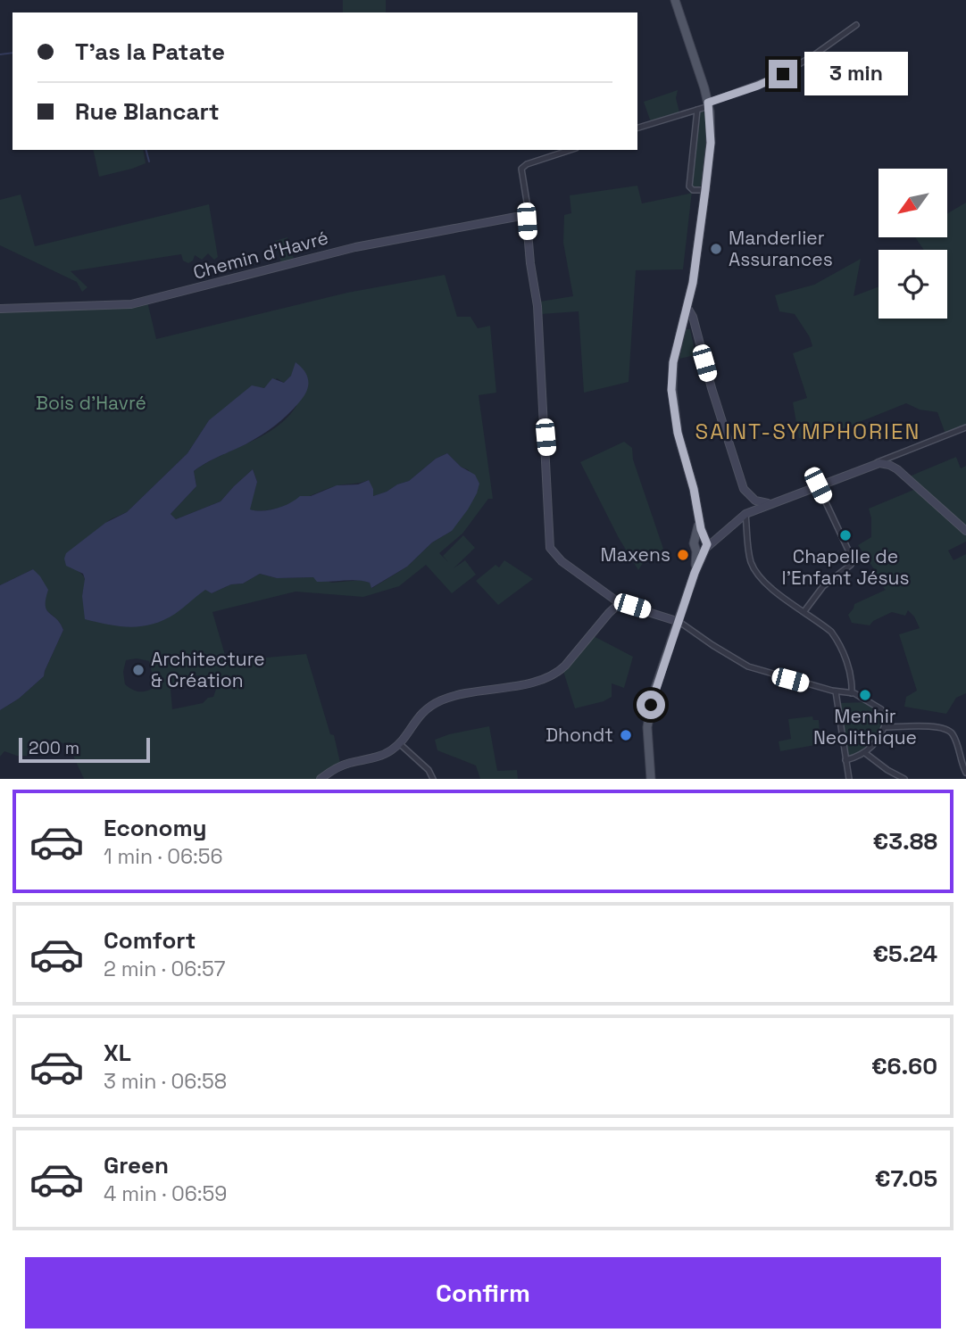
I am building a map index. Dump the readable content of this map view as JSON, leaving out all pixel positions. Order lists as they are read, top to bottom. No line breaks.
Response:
{"streets":{"street":["Chemin d'Havré"]},"districts":["SAINT-SYMPHORIEN"],"parks":["Bois d'Havré"],"places":["Manderlier Assurances","Chapelle de l’Enfant Jésus","Maxens","Architecture & Création","Menhir Neolithique","Dhondt"],"scale_bar":"200 m","north":"bottom left","page":{"banner":["T’as la Patate","Rue Blancart"],"bubble":"3 min","scale":"200 m","list":[{"name":"Economy","note":"1 min · 06:56","value":"€3.88"},{"name":"Comfort","note":"2 min · 06:57","value":"€5.24"},{"name":"XL","note":"3 min · 06:58","value":"€6.60"},{"name":"Green","note":"4 min · 06:59","value":"€7.05"}],"buttons":"Confirm"}}
